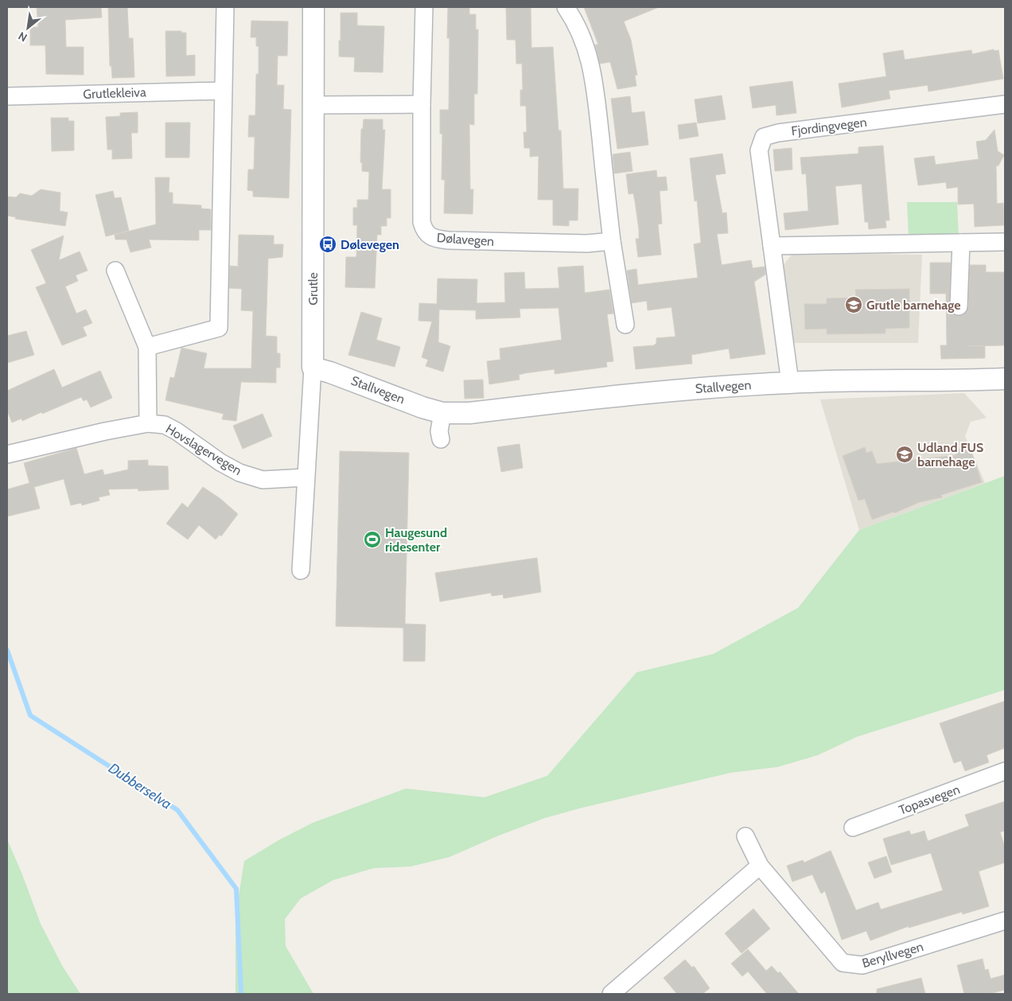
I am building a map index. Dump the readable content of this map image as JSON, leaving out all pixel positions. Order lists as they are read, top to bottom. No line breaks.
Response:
{"streets":{"street":["Grutlekleiva","Fjordingvegen","Dølavegen","Grutle","Stallvegen","Hovslagervegen","Topasvegen","Beryllvegen"]},"crossings":[["Fjordingvegen","Stallvegen"],["Grutle","Stallvegen"],["Grutle","Hovslagervegen"]],"water":["Dubberselva"],"places":{"bus stop":["Dølevegen"],"school or university":["Grutle barnehage","Udland FUS barnehage"],"sports":["Haugesund ridesenter"]},"north":"bottom left"}
